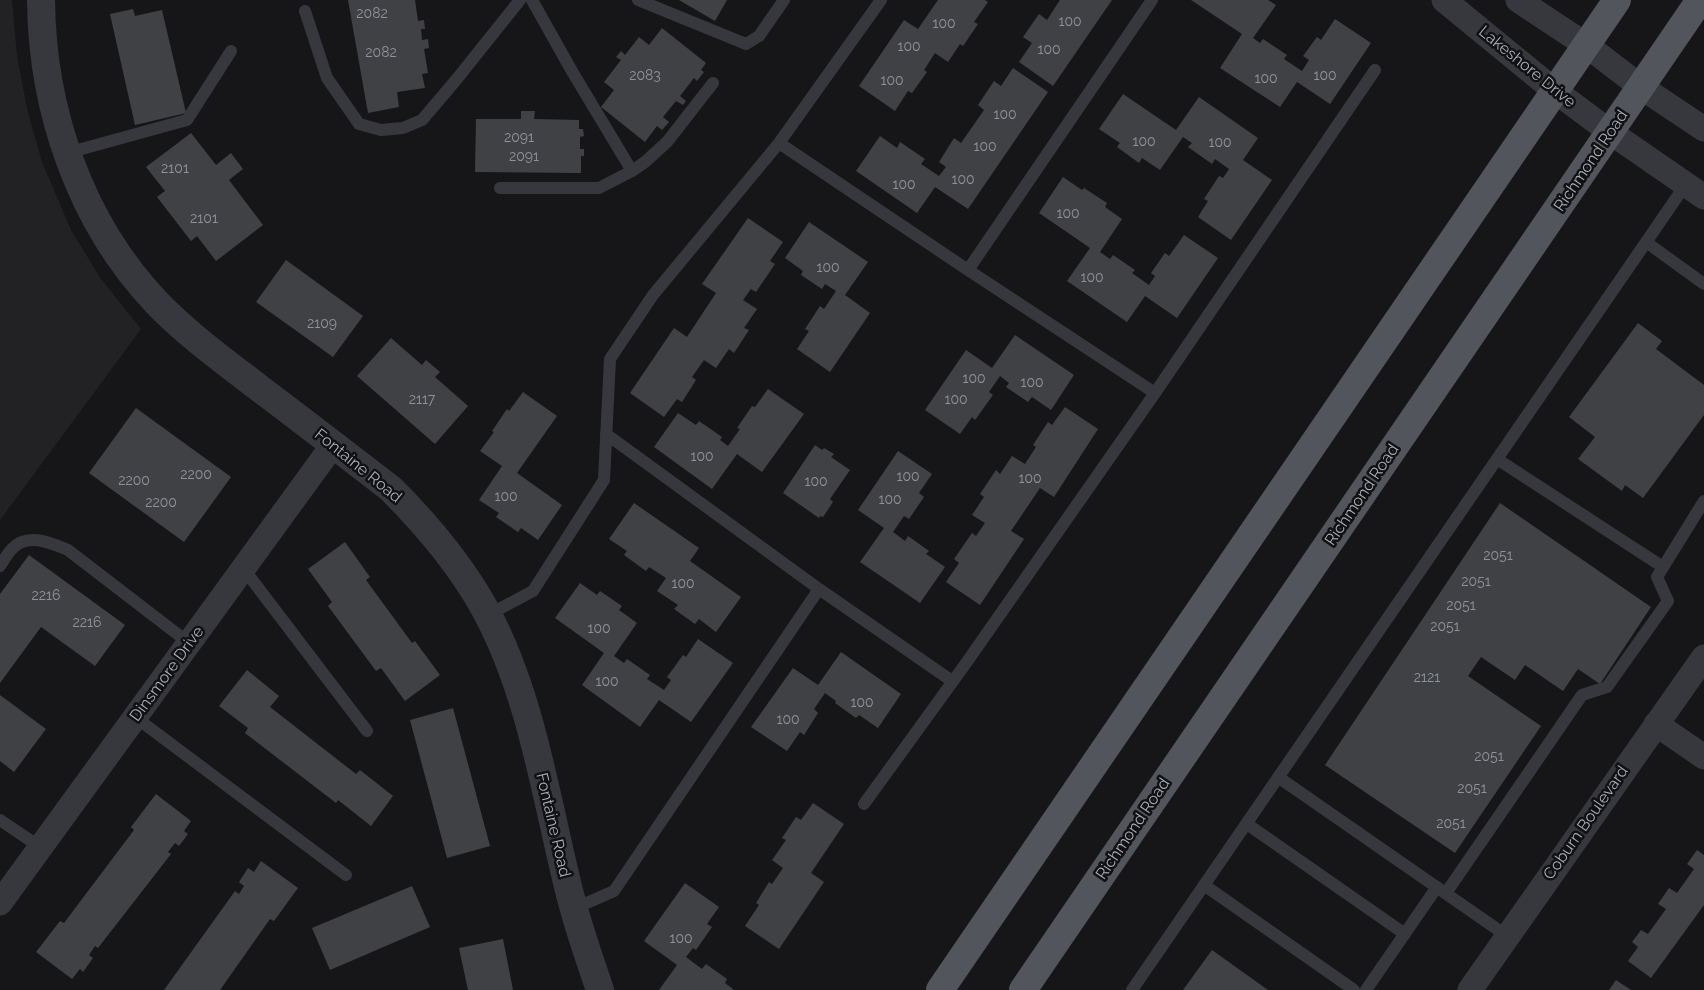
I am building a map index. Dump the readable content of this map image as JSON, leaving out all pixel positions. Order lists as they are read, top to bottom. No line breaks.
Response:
{"streets":{"main road":["Richmond Road"],"street":["Lakeshore Drive","Fontaine Road","Dinsmore Drive","Coburn Boulevard"]},"crossings":[["Lakeshore Drive","Richmond Road"],["Fontaine Road","Dinsmore Drive"]],"house_numbers":["2082","100","100","100","100","2082","2083","100","100","100","100","2091","100","100","100","2091","2101","100","100","100","2101","100","100","2109","100","100","2117","100","100","2200","100","100","2200","100","100","100","2200","2051","2051","100","2216","2051","2216","2051","100","2121","100","100","100","2051","2051","2051","100"]}
